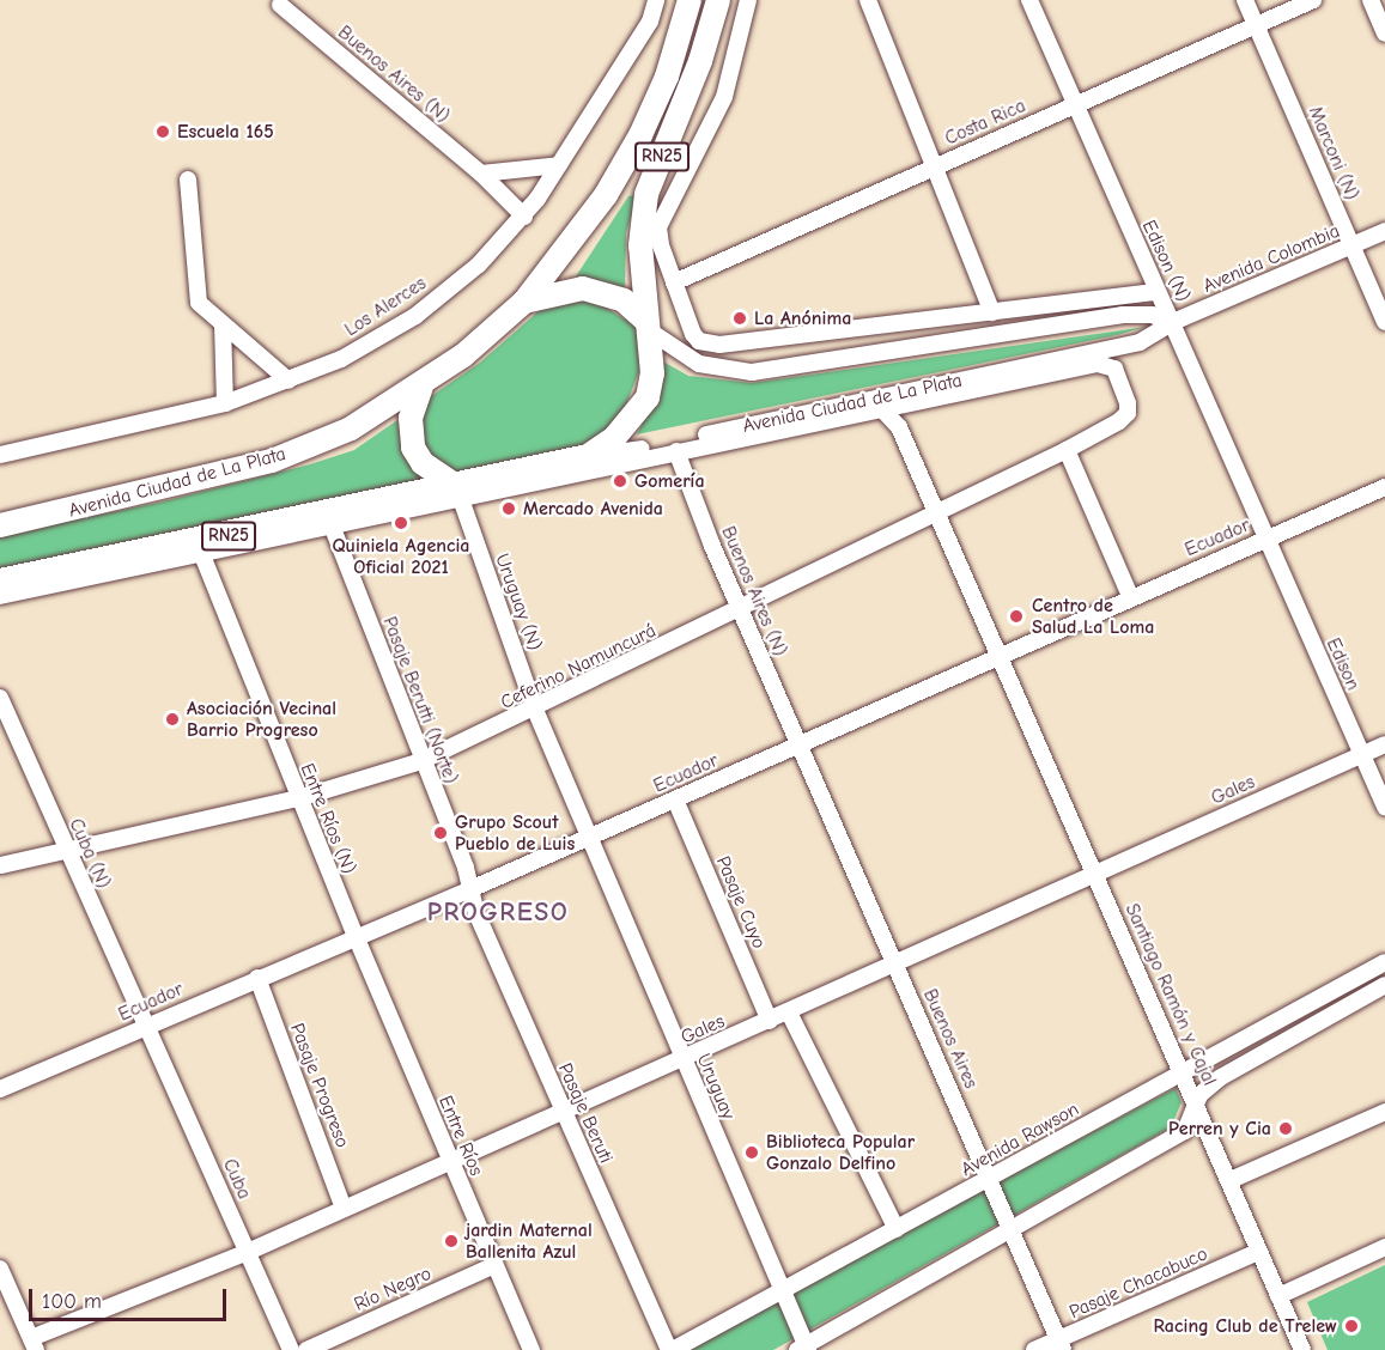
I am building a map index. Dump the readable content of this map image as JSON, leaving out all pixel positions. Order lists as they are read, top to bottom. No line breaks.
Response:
{"streets":{"highway":["RN25","Avenida Ciudad de La Plata"],"street":["Buenos Aires (N)","Costa Rica","Marconi (N)","Avenida Colombia","Edison (N)","Los Alerces","Ecuador","Uruguay (N)","Edison","Ceferino Namuncurá","Pasaje Berutti (Norte)","Gales","Entre Ríos (N)","Cuba (N)","Pasaje Cuyo","Santiago Ramón y Cajal","Buenos Aires","Pasaje Progreso","Uruguay","Pasaje Beruti","Entre Ríos","Avenida Rawson","Cuba","Pasaje Chacabuco","Río Negro"]},"crossings":[["Buenos Aires (N)","Los Alerces"],["Buenos Aires (N)","Avenida Ciudad de La Plata"],["Buenos Aires (N)","Ecuador"],["Buenos Aires (N)","Ceferino Namuncurá"],["Buenos Aires (N)","Buenos Aires"],["Costa Rica","Marconi (N)"],["Costa Rica","Edison (N)"],["Marconi (N)","Avenida Colombia"],["RN25","Avenida Ciudad de La Plata"],["RN25","Uruguay (N)"],["Avenida Colombia","Edison (N)"],["Avenida Colombia","Avenida Ciudad de La Plata"],["Edison (N)","Avenida Ciudad de La Plata"],["Edison (N)","Ecuador"],["Edison (N)","Edison"],["Avenida Ciudad de La Plata","Uruguay (N)"],["Avenida Ciudad de La Plata","Ceferino Namuncurá"],["Avenida Ciudad de La Plata","Pasaje Berutti (Norte)"],["Avenida Ciudad de La Plata","Entre Ríos (N)"],["Avenida Ciudad de La Plata","Santiago Ramón y Cajal"],["Ecuador","Uruguay (N)"],["Ecuador","Edison"],["Ecuador","Pasaje Berutti (Norte)"],["Ecuador","Entre Ríos (N)"],["Ecuador","Cuba (N)"],["Ecuador","Pasaje Cuyo"],["Ecuador","Santiago Ramón y Cajal"],["Ecuador","Buenos Aires"],["Ecuador","Pasaje Progreso"],["Ecuador","Uruguay"],["Ecuador","Pasaje Beruti"],["Ecuador","Entre Ríos"],["Ecuador","Cuba"],["Uruguay (N)","Ceferino Namuncurá"],["Uruguay (N)","Uruguay"],["Edison","Gales"],["Ceferino Namuncurá","Pasaje Berutti (Norte)"],["Ceferino Namuncurá","Entre Ríos (N)"],["Ceferino Namuncurá","Cuba (N)"],["Ceferino Namuncurá","Santiago Ramón y Cajal"],["Pasaje Berutti (Norte)","Pasaje Beruti"],["Gales","Pasaje Cuyo"],["Gales","Santiago Ramón y Cajal"],["Gales","Buenos Aires"],["Gales","Pasaje Progreso"],["Gales","Uruguay"],["Gales","Pasaje Beruti"],["Gales","Entre Ríos"],["Gales","Cuba"],["Entre Ríos (N)","Entre Ríos"],["Cuba (N)","Cuba"],["Santiago Ramón y Cajal","Avenida Rawson"],["Santiago Ramón y Cajal","Pasaje Chacabuco"],["Buenos Aires","Avenida Rawson"],["Buenos Aires","Pasaje Chacabuco"],["Uruguay","Avenida Rawson"],["Pasaje Beruti","Avenida Rawson"],["Entre Ríos","Río Negro"]],"districts":["PROGRESO"],"places":["Escuela 165","La Anónima","Gomería","Mercado Avenida","Quiniela Agencia Oficial 2021","Centro de Salud La Loma","Asociación Vecinal Barrio Progreso","Grupo Scout Pueblo de Luis","Perren y Cia","Biblioteca Popular Gonzalo Delfino","jardin Maternal Ballenita Azul","Racing Club de Trelew"],"scale_bar":"100 m"}
